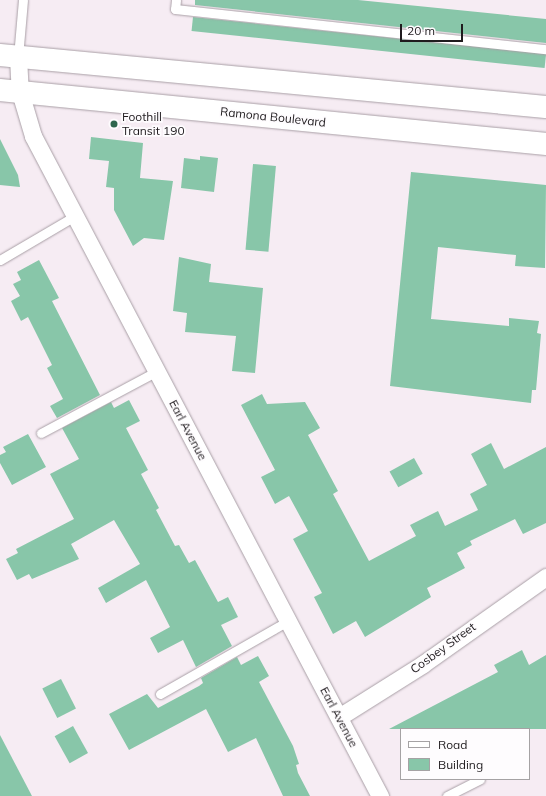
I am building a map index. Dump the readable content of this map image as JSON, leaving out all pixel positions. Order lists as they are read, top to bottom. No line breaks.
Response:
{"streets":{"main road":["Ramona Boulevard"],"street":["Earl Avenue","Cosbey Street"]},"crossings":[["Ramona Boulevard","Earl Avenue"],["Earl Avenue","Cosbey Street"]],"places":["Foothill Transit 190"],"legend":["Road","Building"],"scale_bar":"20 m"}
